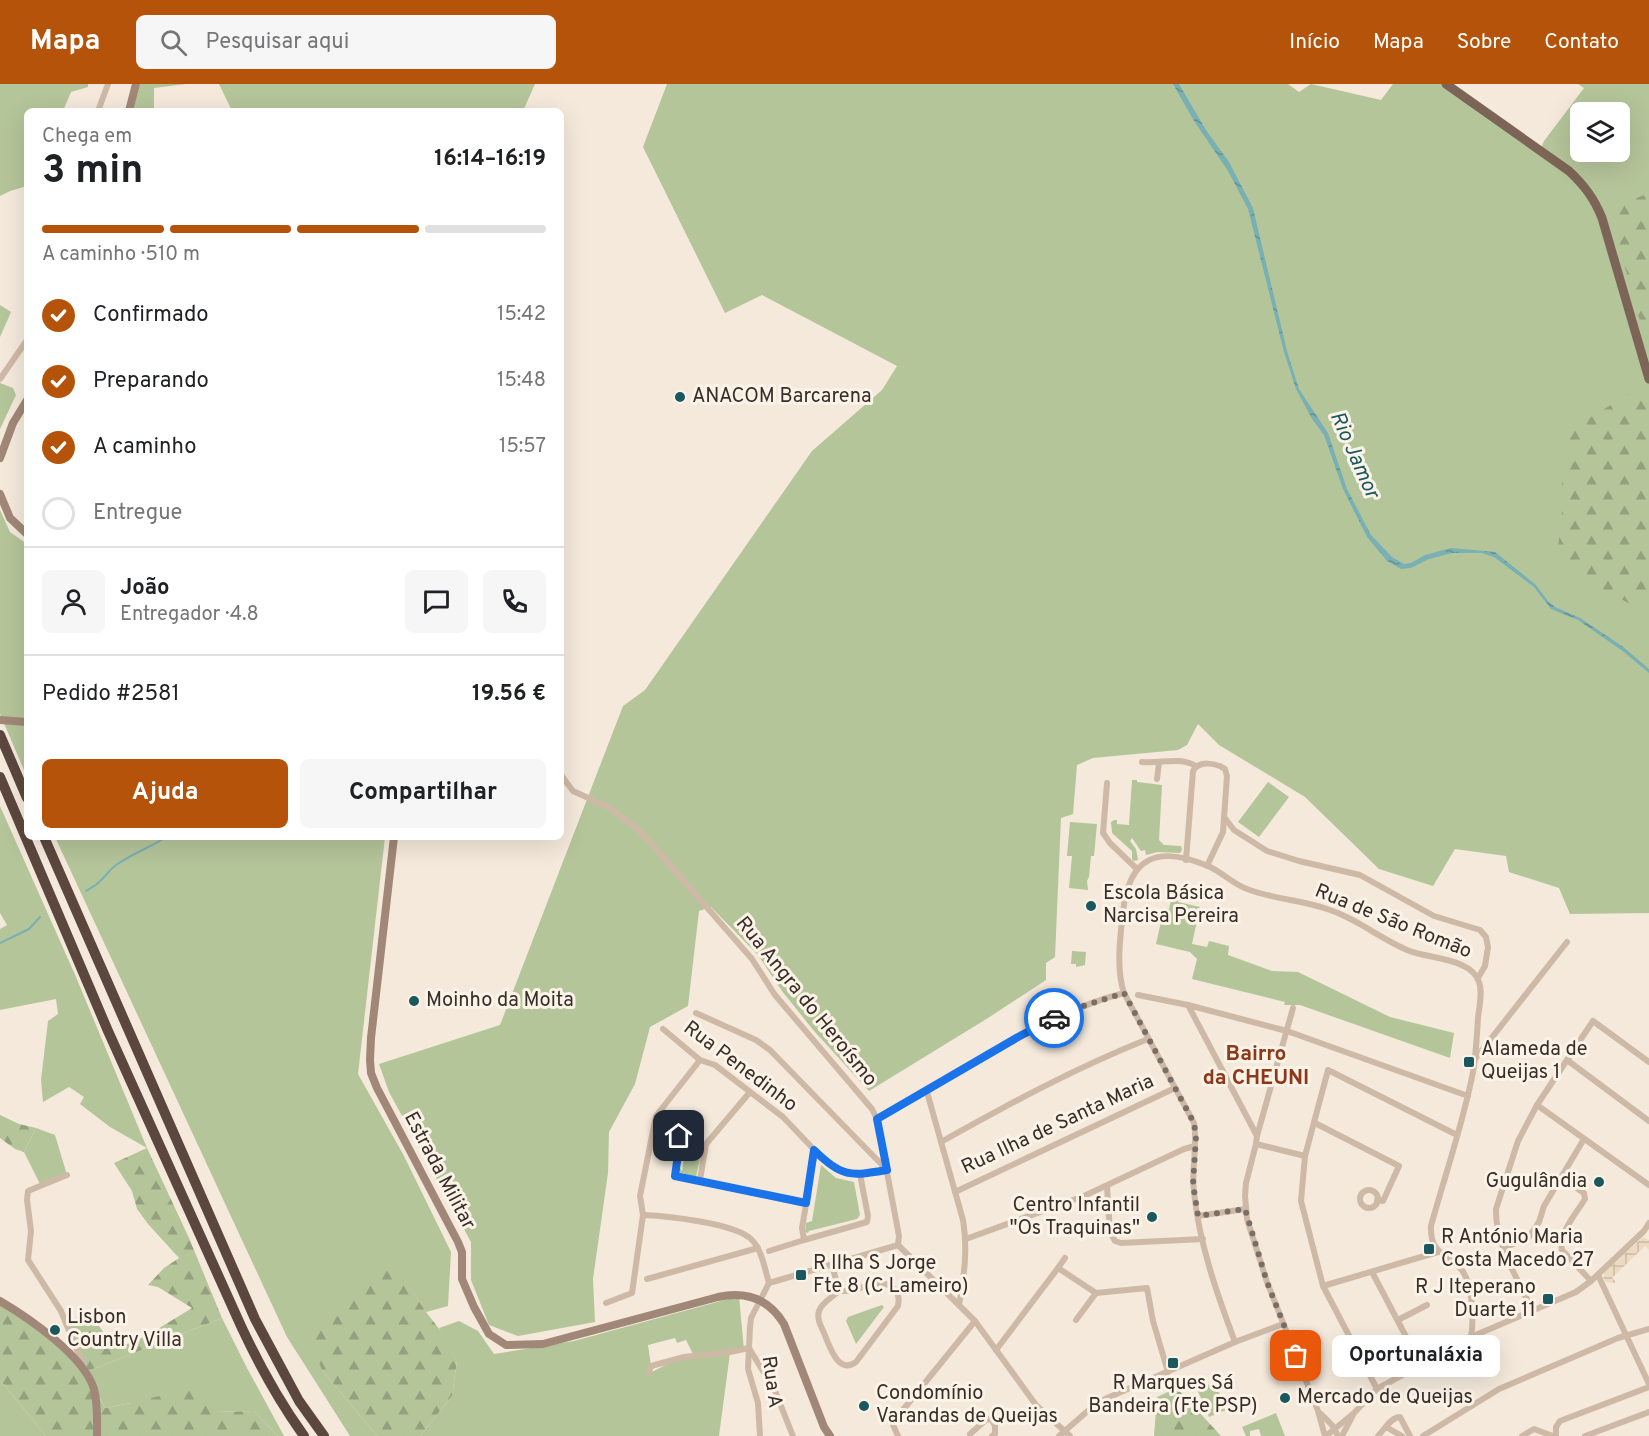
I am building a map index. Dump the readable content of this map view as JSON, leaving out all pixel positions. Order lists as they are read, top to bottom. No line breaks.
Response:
{"streets":{"street":["Rua de São Romão","Rua Angra do Heroísmo","Rua Penedinho","Rua Ilha de Santa Maria","Estrada Militar","Rua A"]},"crossings":[["Rua Angra do Heroísmo","Rua Penedinho"],["Estrada Militar","Rua A"]],"districts":["Bairro da CHEUNI"],"water":["Rio Jamor"],"places":{"other":["ANACOM Barcarena","Escola Básica Narcisa Pereira","Moinho da Moita","Gugulândia","Centro Infantil \"Os Traquinas\"","Lisbon Country Villa","Oportunaláxia","Mercado de Queijas","Condomínio Varandas de Queijas"],"transit":["Alameda de Queijas 1","R António Maria Costa Macedo 27","R Ilha S Jorge Fte 8 (C Lameiro)","R J Iteperano Duarte 11","R Marques Sá Bandeira (Fte PSP)"]},"page":{"header":"Mapa","search":"Pesquisar aqui","nav":["Início","Mapa","Sobre","Contato"],"heading":["3 min","Chega em","16:14–16:19"],"panel":["João","Entregador · 4.8","Pedido #2581","19.56 €"],"bar":"A caminho · 510 m","list":[["Confirmado","15:42"],["Preparando","15:48"],["A caminho","15:57"],"Entregue"],"buttons":["Ajuda","Compartilhar"],"bubble":"Oportunaláxia"}}
